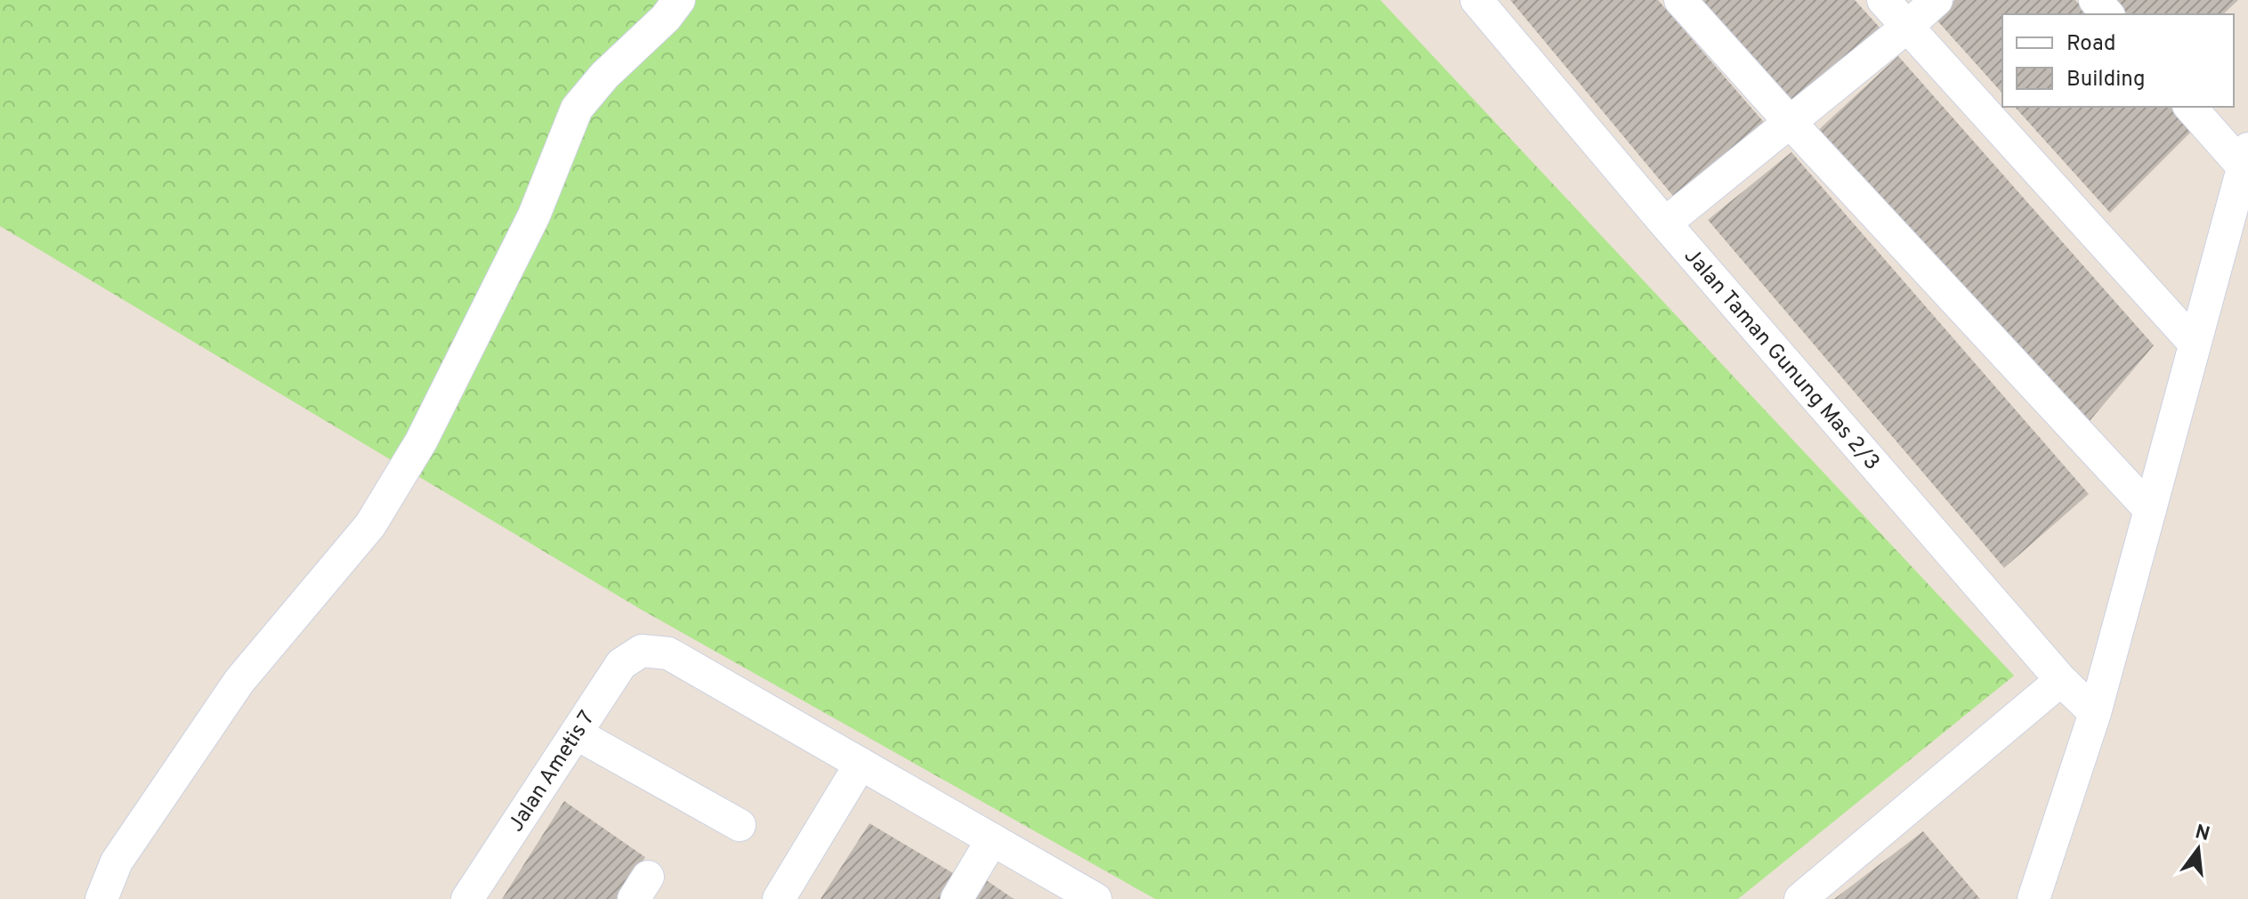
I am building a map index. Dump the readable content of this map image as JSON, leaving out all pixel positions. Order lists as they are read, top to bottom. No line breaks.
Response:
{"streets":{"street":["Jalan Taman Gunung Mas 2/3","Jalan Ametis 7"]},"legend":["Road","Building"],"north":"top"}
